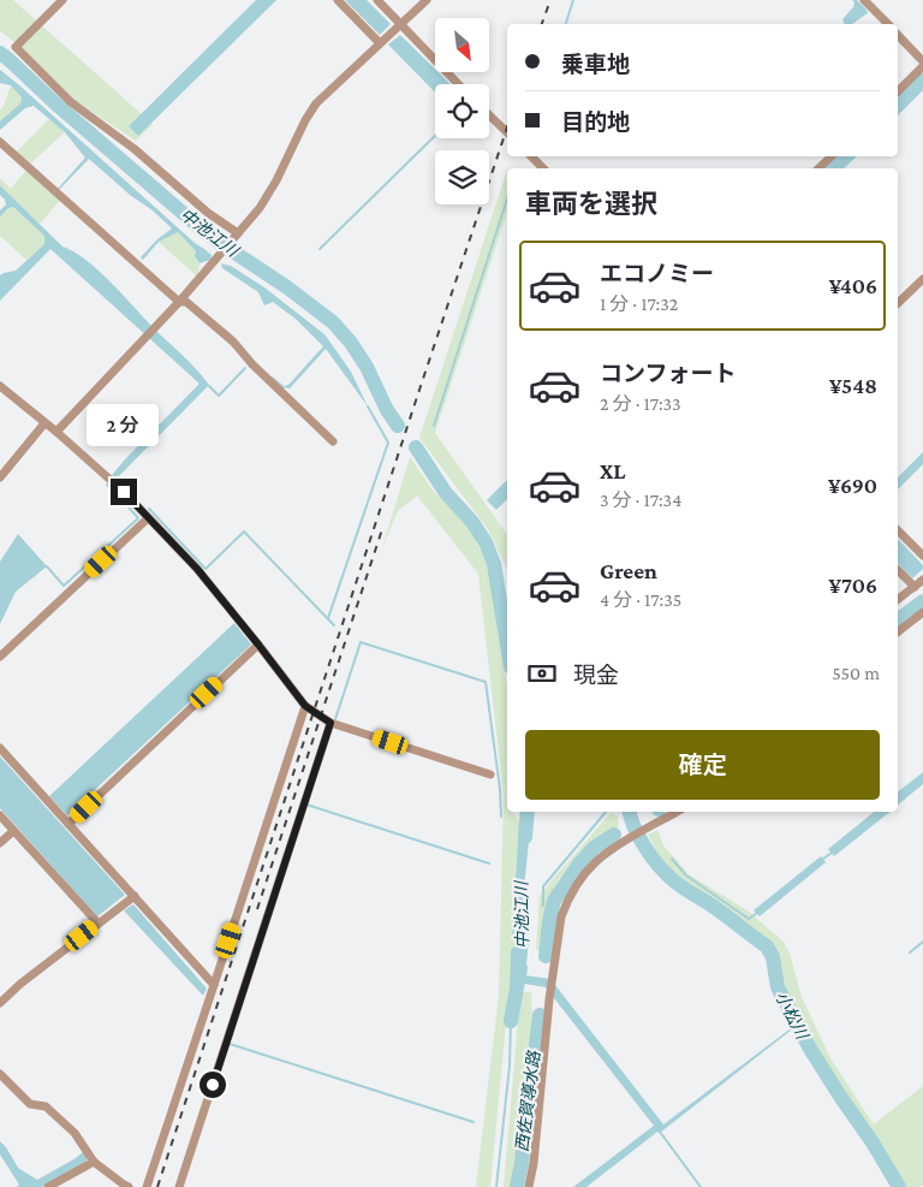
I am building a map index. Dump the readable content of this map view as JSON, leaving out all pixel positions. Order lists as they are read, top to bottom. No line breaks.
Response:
{"water":["中池江川","小松川","西佐賀導水路"],"north":"bottom right","page":{"banner":["乗車地","目的地"],"heading":"車両を選択","list":[{"name":"エコノミー","note":"1 分 · 17:32","value":"¥406"},{"name":"コンフォート","note":"2 分 · 17:33","value":"¥548"},{"name":"XL","note":"3 分 · 17:34","value":"¥690"},{"name":"Green","note":"4 分 · 17:35","value":"¥706"}],"bubble":"2 分","pay":["現金","550 m"],"buttons":"確定"}}
